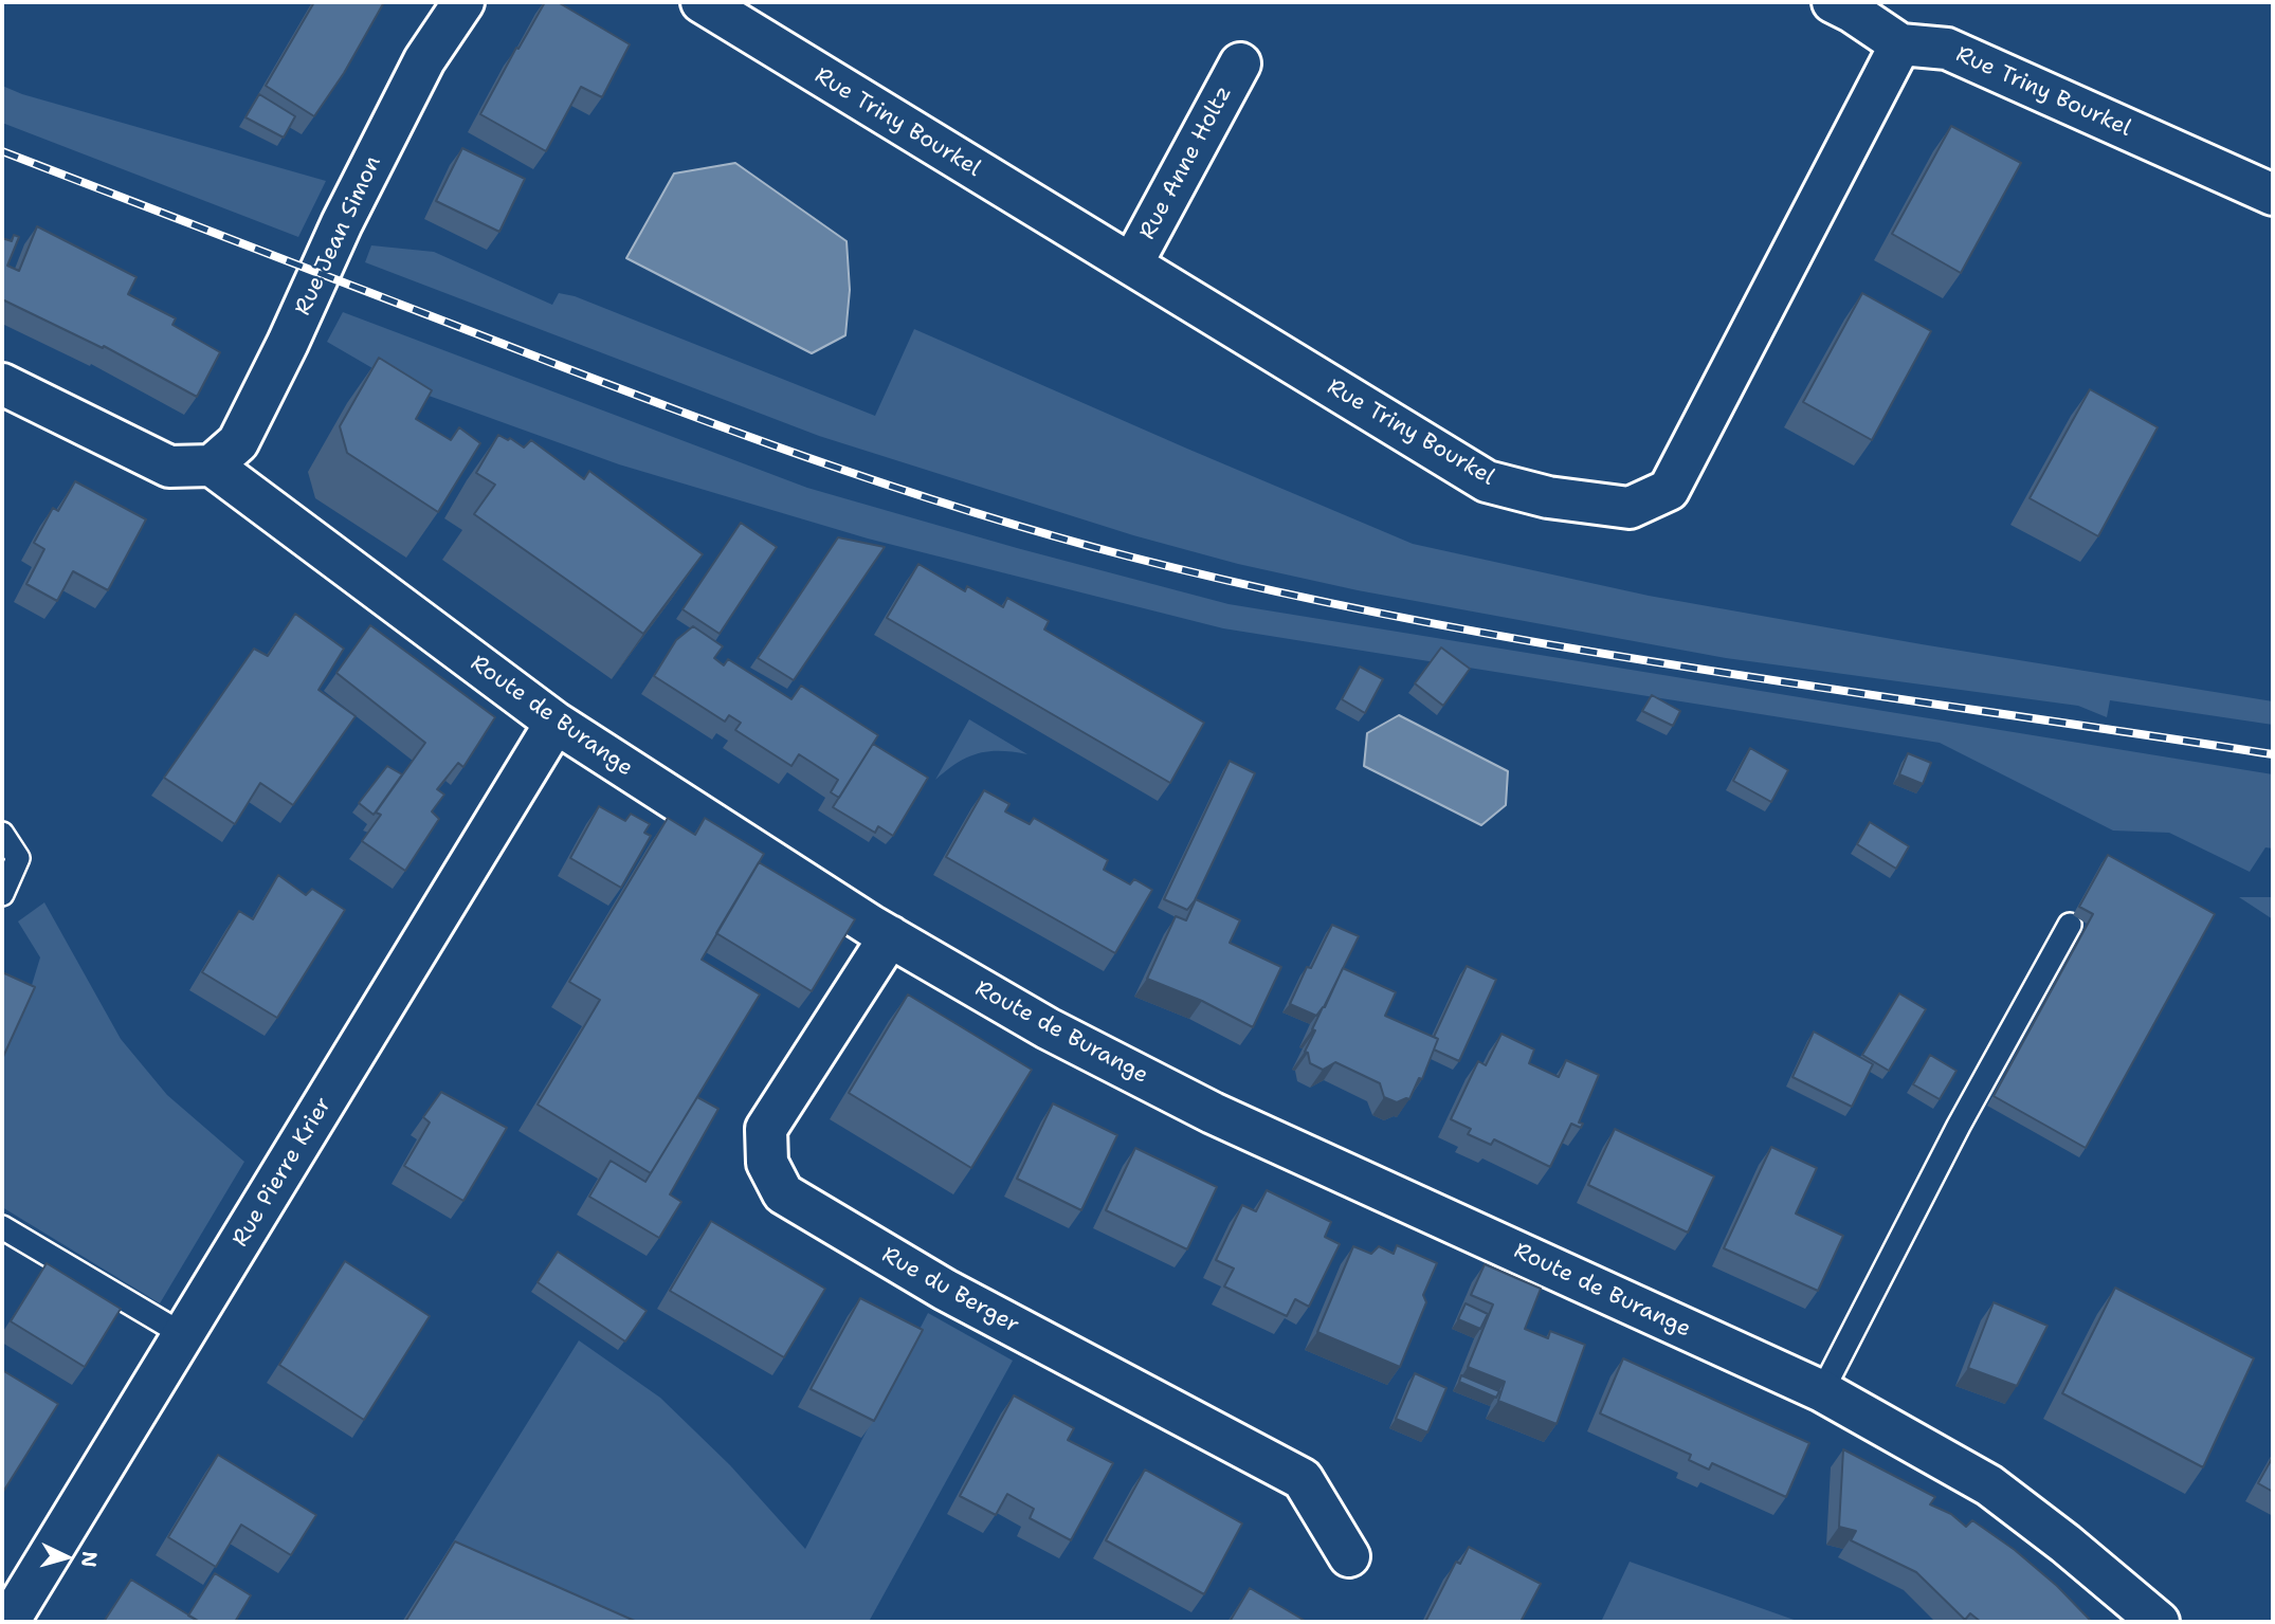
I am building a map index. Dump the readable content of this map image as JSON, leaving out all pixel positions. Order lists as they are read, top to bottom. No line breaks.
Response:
{"streets":{"street":["Rue Triny Bourkel","Rue Anne Holtz","Rue Jean Simon","Route de Burange","Rue Pierre Krier","Rue du Berger"]},"crossings":[["Rue Triny Bourkel","Rue Anne Holtz"],["Rue Jean Simon","Route de Burange"],["Route de Burange","Rue Pierre Krier"],["Route de Burange","Rue du Berger"]],"north":"right"}
